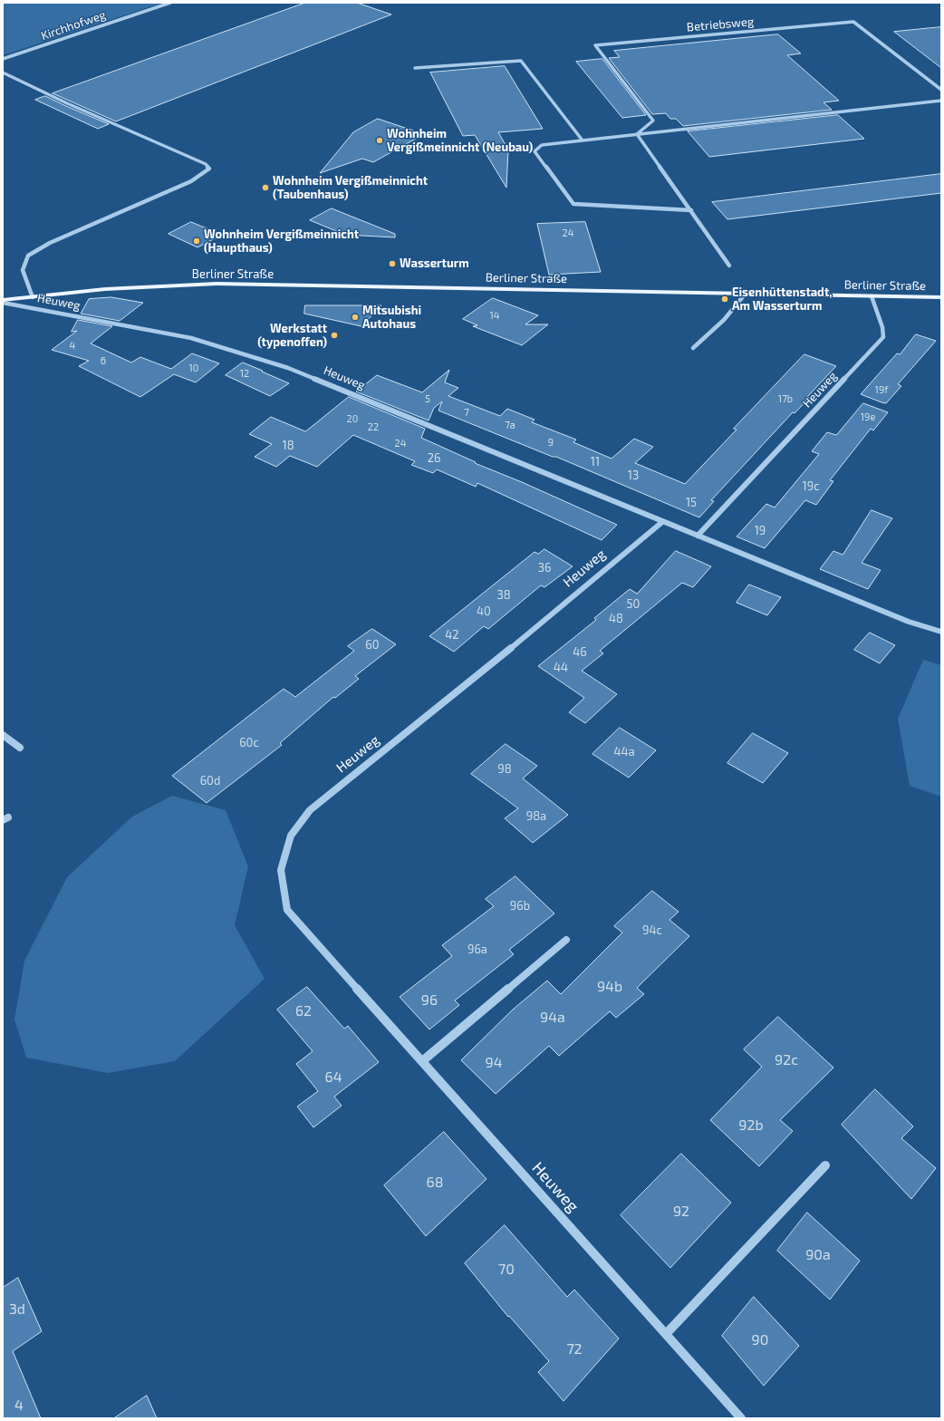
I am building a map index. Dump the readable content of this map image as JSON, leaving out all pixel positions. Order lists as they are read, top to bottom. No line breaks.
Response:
{"streets":{"main road":["Berliner Straße"],"street":["Betriebsweg","Kirchhofweg","Heuweg"]},"crossings":[["Berliner Straße","Heuweg"]],"places":["Wohnheim Vergißmeinnicht (Neubau)","Wohnheim Vergißmeinnicht (Taubenhaus)","Wohnheim Vergißmeinnicht (Haupthaus)","Wasserturm","Eisenhüttenstadt, Am Wasserturm","Mitsubishi Autohaus","Werkstatt (typenoffen)"],"house_numbers":["24","14","4","6","10","12","19f","5","17b","7","19e","20","7a","22","9","24","18","26","11","13","19c","15","19","36","38","50","40","48","42","60","46","44","60c","44a","98","60d","98a","96b","94c","96a","94b","96","62","94a","92c","94","64","92b","68","92","90a","70","3d","90","72","4"]}
